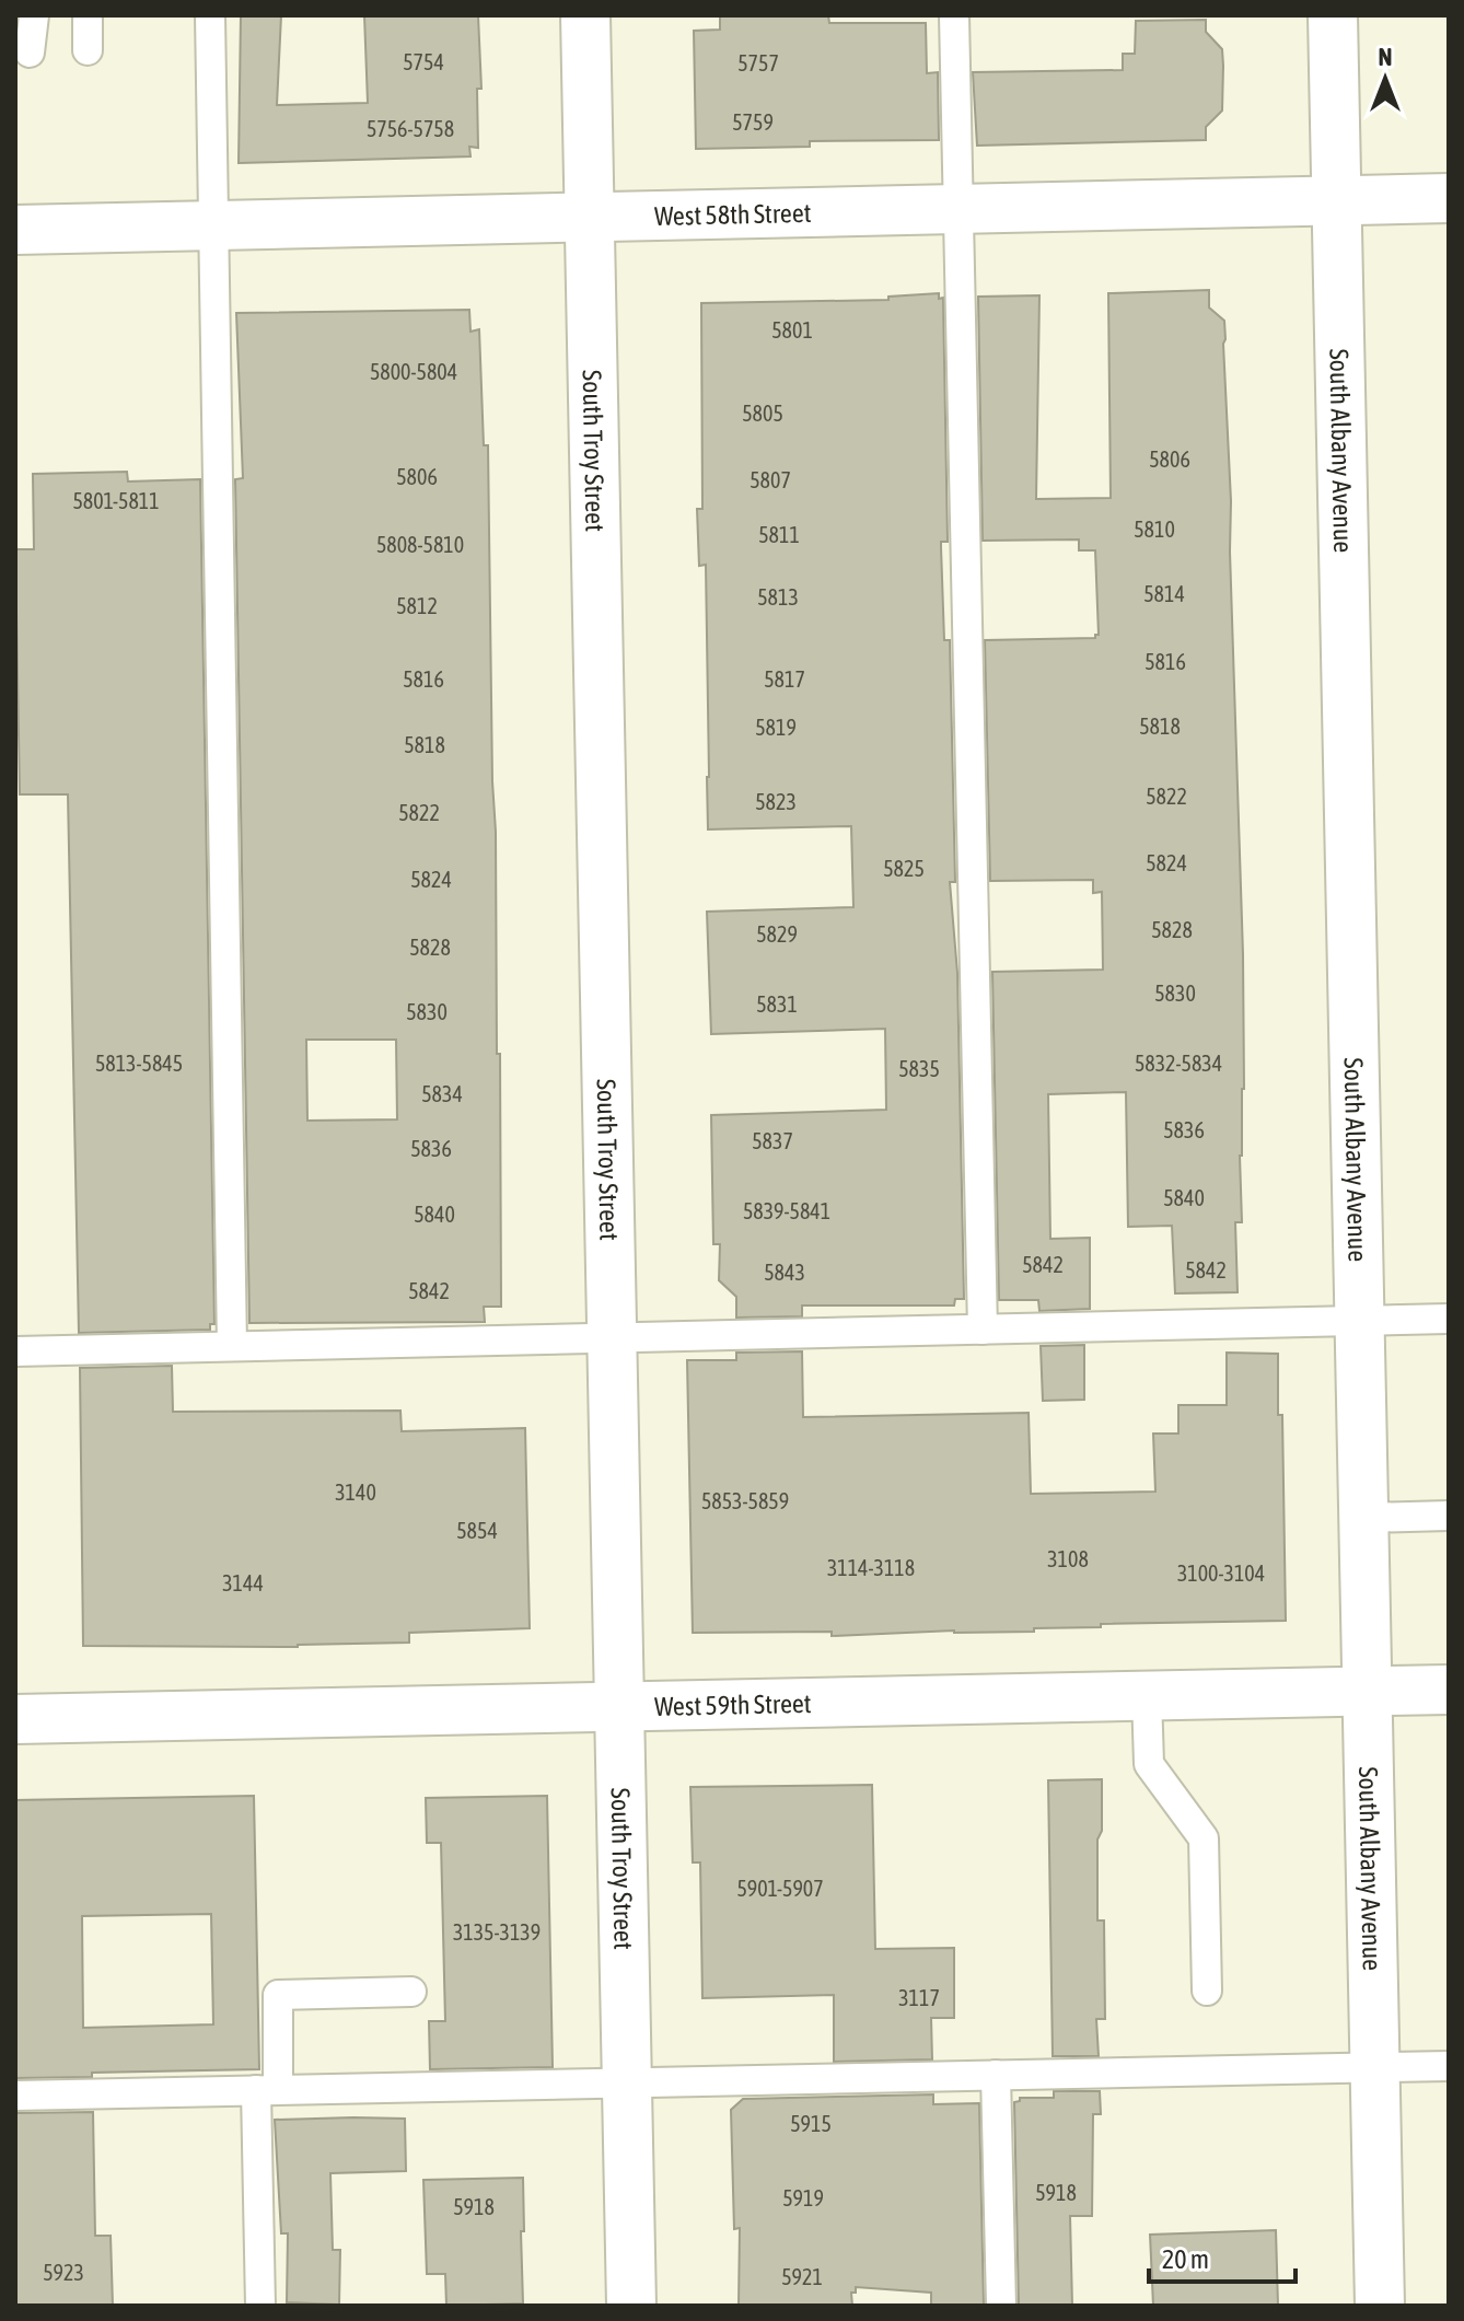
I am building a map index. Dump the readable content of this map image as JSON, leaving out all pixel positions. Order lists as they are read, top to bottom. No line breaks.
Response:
{"streets":{"street":["West 58th Street","South Troy Street","South Albany Avenue","West 59th Street"]},"crossings":[["West 58th Street","South Troy Street"],["West 58th Street","South Albany Avenue"],["South Troy Street","West 59th Street"],["South Albany Avenue","West 59th Street"]],"house_numbers":["5754","5757","5759","5756-5758","5801","5800-5804","5805","5806","5806","5807","5801-5811","5810","5811","5808-5810","5814","5813","5812","5816","5816","5817","5818","5819","5818","5822","5823","5822","5824","5825","5824","5828","5829","5828","5830","5831","5830","5813-5845","5832-5834","5835","5834","5836","5837","5836","5840","5839-5841","5840","5842","5842","5843","5842","3140","5853-5859","5854","3108","3114-3118","3100-3104","3144","5901-5907","3135-3139","3117","5915","5918","5919","5918","5923","5921"],"scale_bar":"20 m","north":"top"}
